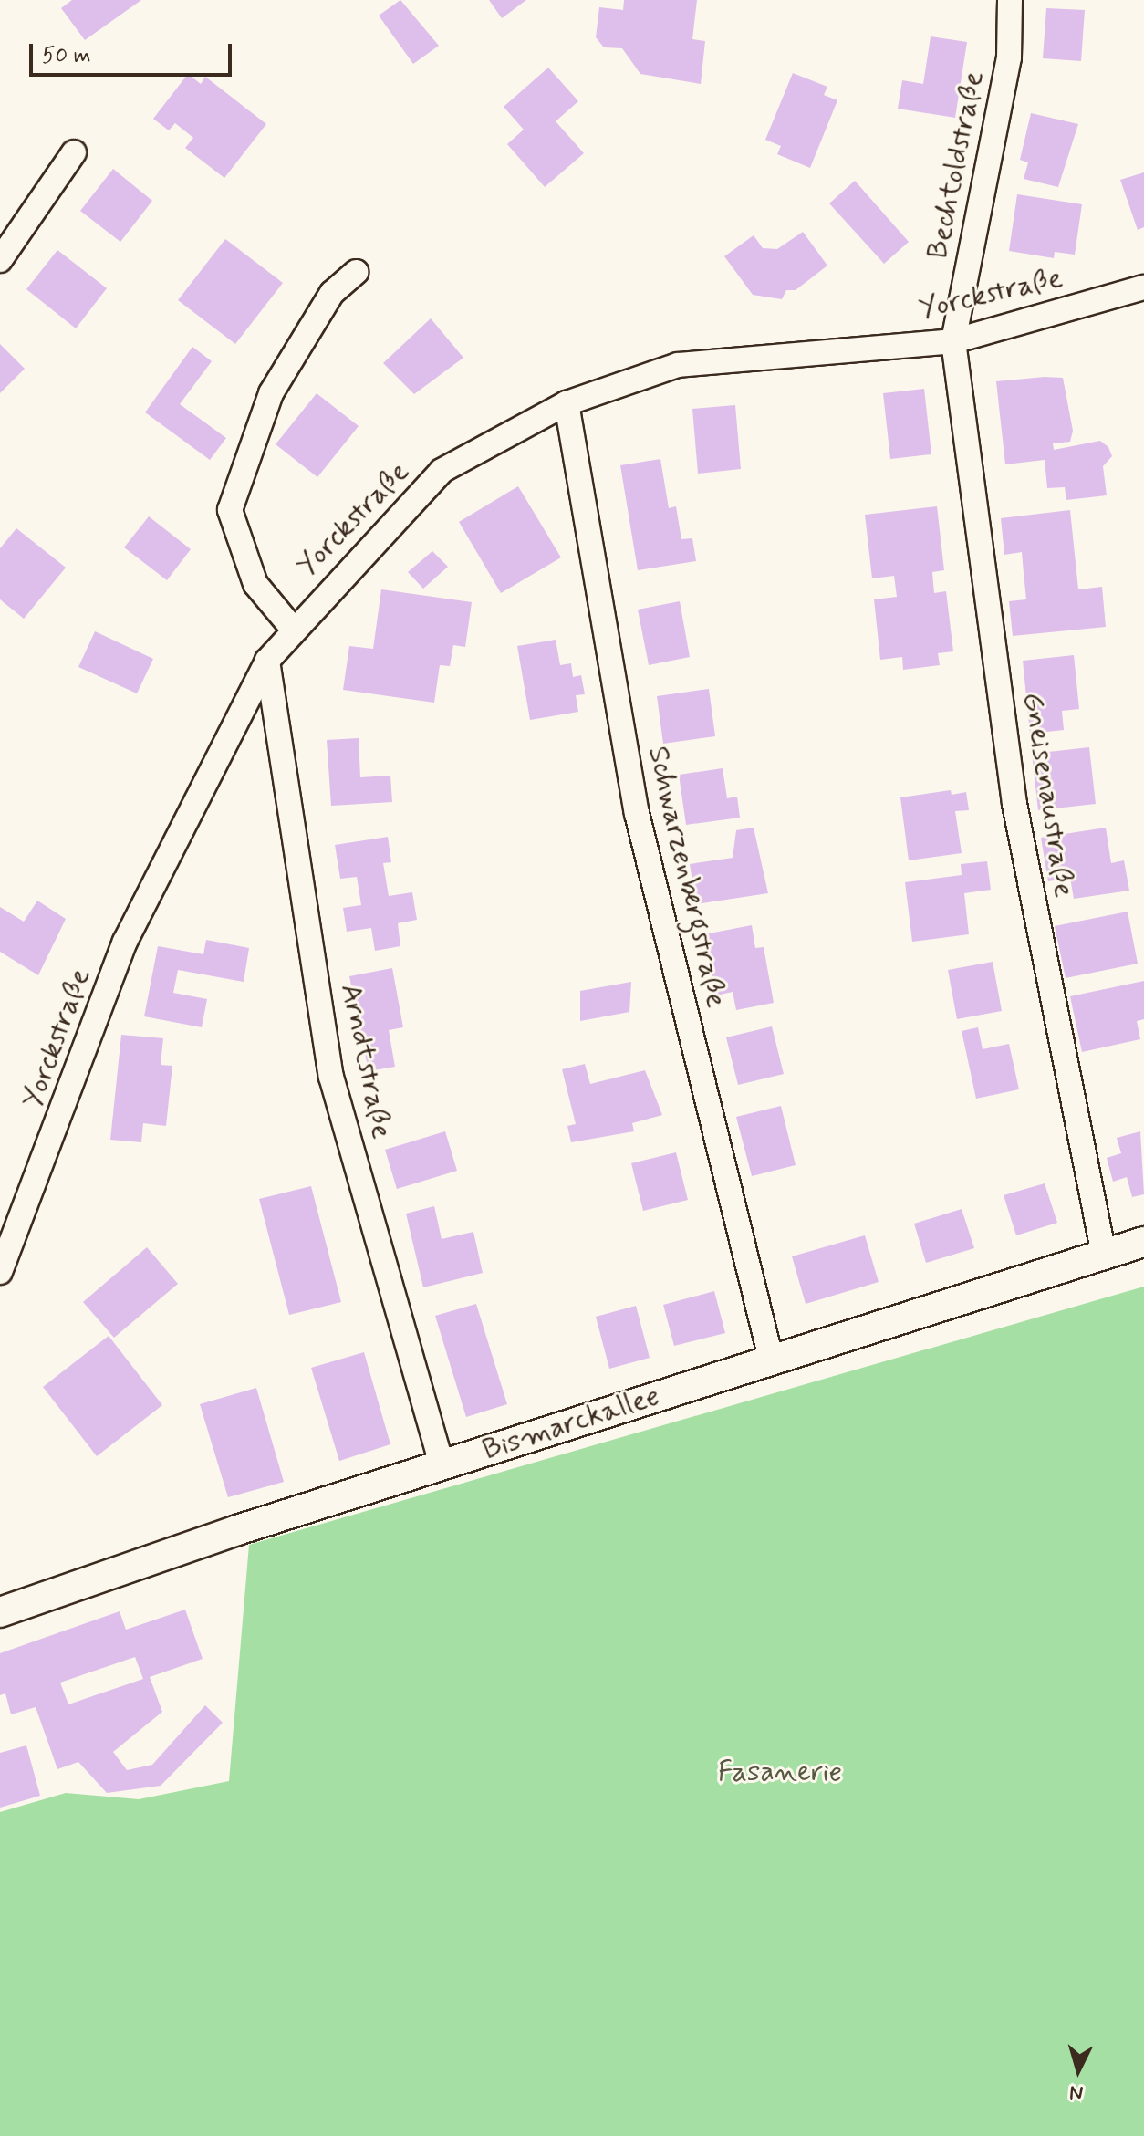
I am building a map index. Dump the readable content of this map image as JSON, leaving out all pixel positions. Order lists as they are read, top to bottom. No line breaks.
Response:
{"streets":{"street":["Bechtoldstraße","Yorckstraße","Gneisenaustraße","Schwarzenbergstraße","Arndtstraße","Bismarckallee"]},"crossings":[["Bechtoldstraße","Yorckstraße"],["Bechtoldstraße","Gneisenaustraße"],["Yorckstraße","Gneisenaustraße"],["Yorckstraße","Schwarzenbergstraße"],["Yorckstraße","Arndtstraße"],["Gneisenaustraße","Bismarckallee"],["Schwarzenbergstraße","Bismarckallee"],["Arndtstraße","Bismarckallee"]],"parks":["Fasanerie"],"scale_bar":"50 m","north":"bottom"}
